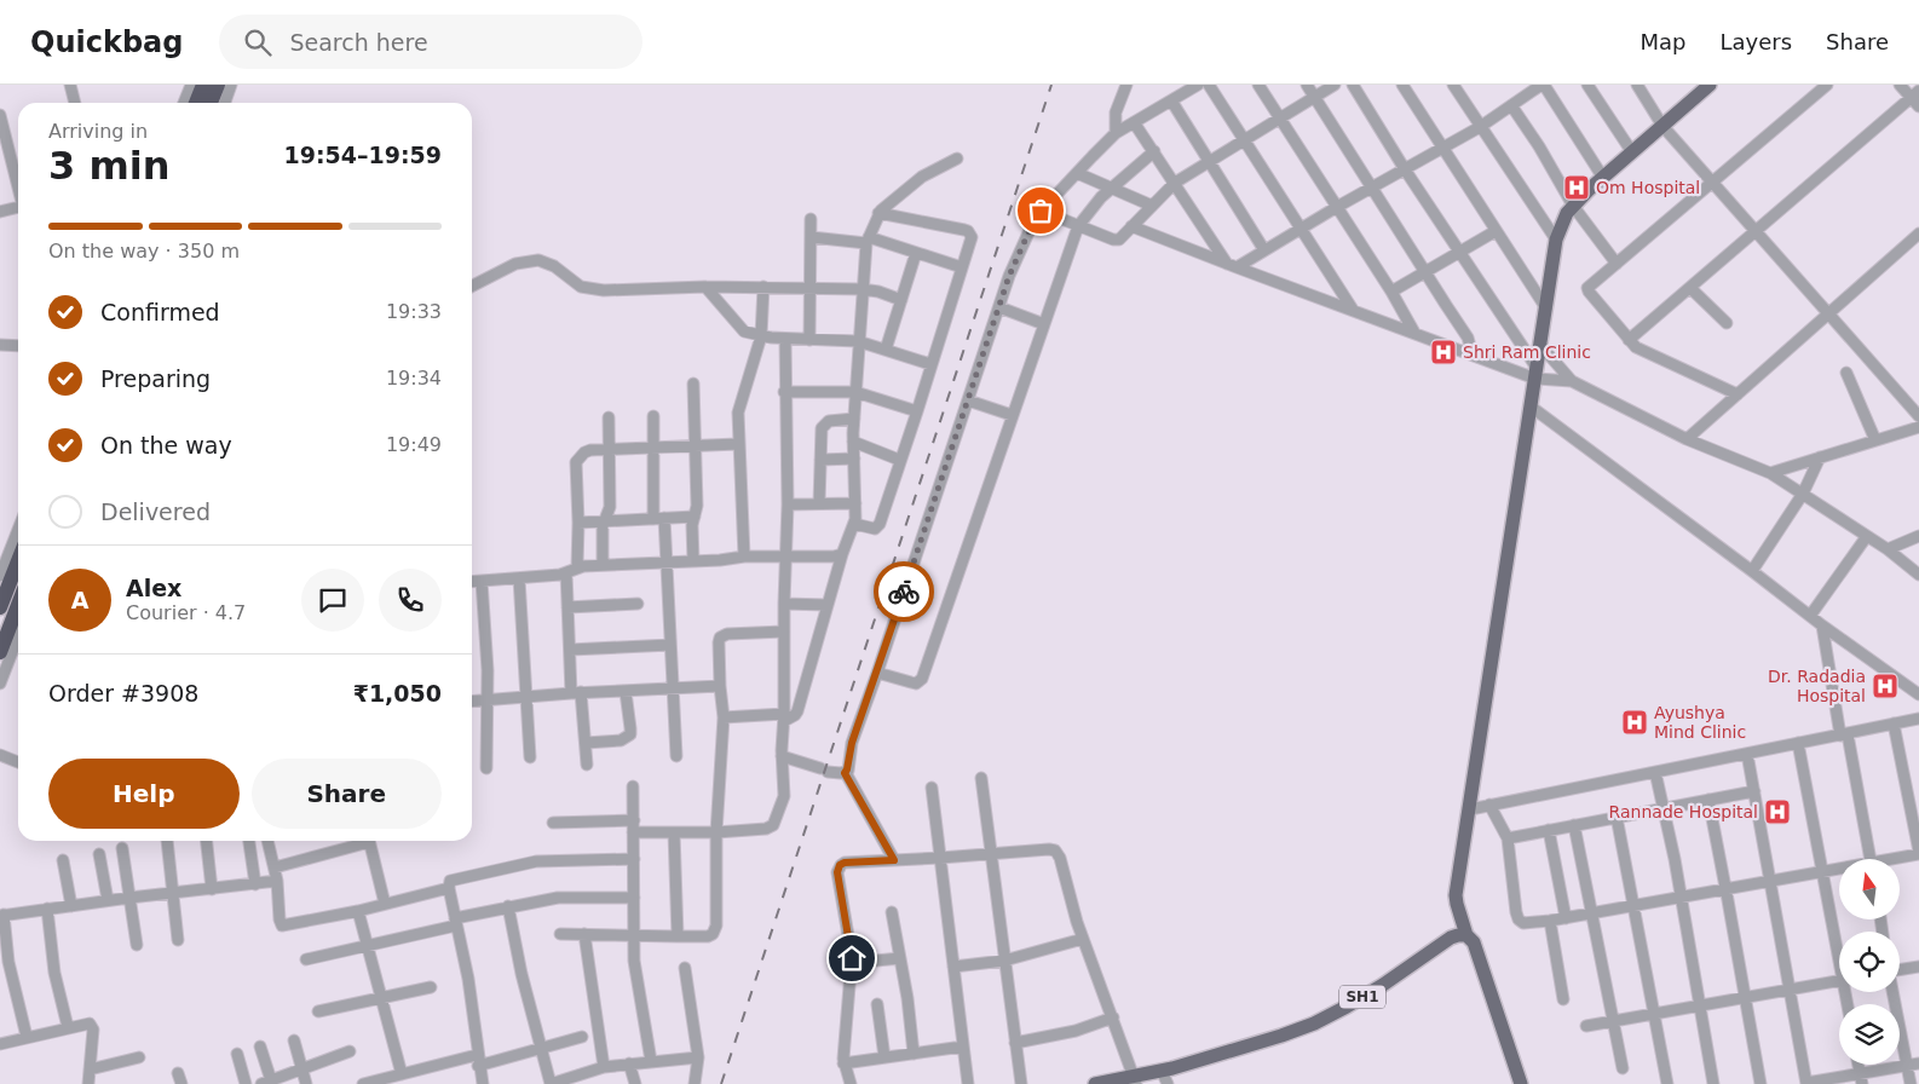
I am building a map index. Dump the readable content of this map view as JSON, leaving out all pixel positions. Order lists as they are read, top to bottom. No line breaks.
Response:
{"streets":{"main road":["SH1"]},"places":{"hospital":["Om Hospital","Shri Ram Clinic","Dr. Radadia Hospital","Ayushya Mind Clinic","Rannade Hospital"]},"north":"top","page":{"header":"Quickbag","search":"Search here","nav":["Map","Layers","Share"],"heading":["3 min","Arriving in","19:54–19:59"],"panel":["Alex","Courier · 4.7","Order #3908","₹1,050"],"bar":"On the way · 350 m","list":[["Confirmed","19:33"],["Preparing","19:34"],["On the way","19:49"],"Delivered"],"round":"A","buttons":["Help","Share"]}}
